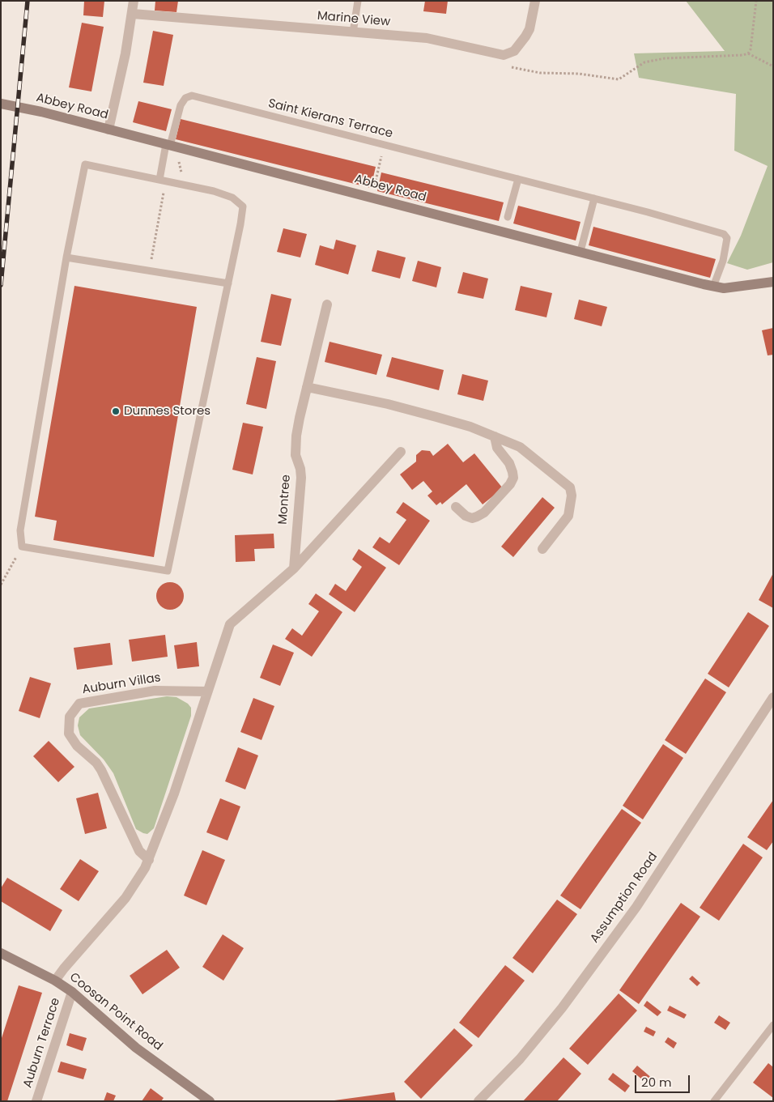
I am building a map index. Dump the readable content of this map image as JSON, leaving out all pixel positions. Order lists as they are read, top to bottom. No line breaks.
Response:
{"streets":{"street":["Marine View","Abbey Road","Montree","Auburn Villas","Assumption Road","Coosan Point Road","Auburn Terrace"],"lane":["Saint Kierans Terrace"]},"crossings":[["Abbey Road","Saint Kierans Terrace"],["Coosan Point Road","Auburn Terrace"]],"places":["Dunnes Stores"],"scale_bar":"20 m"}
